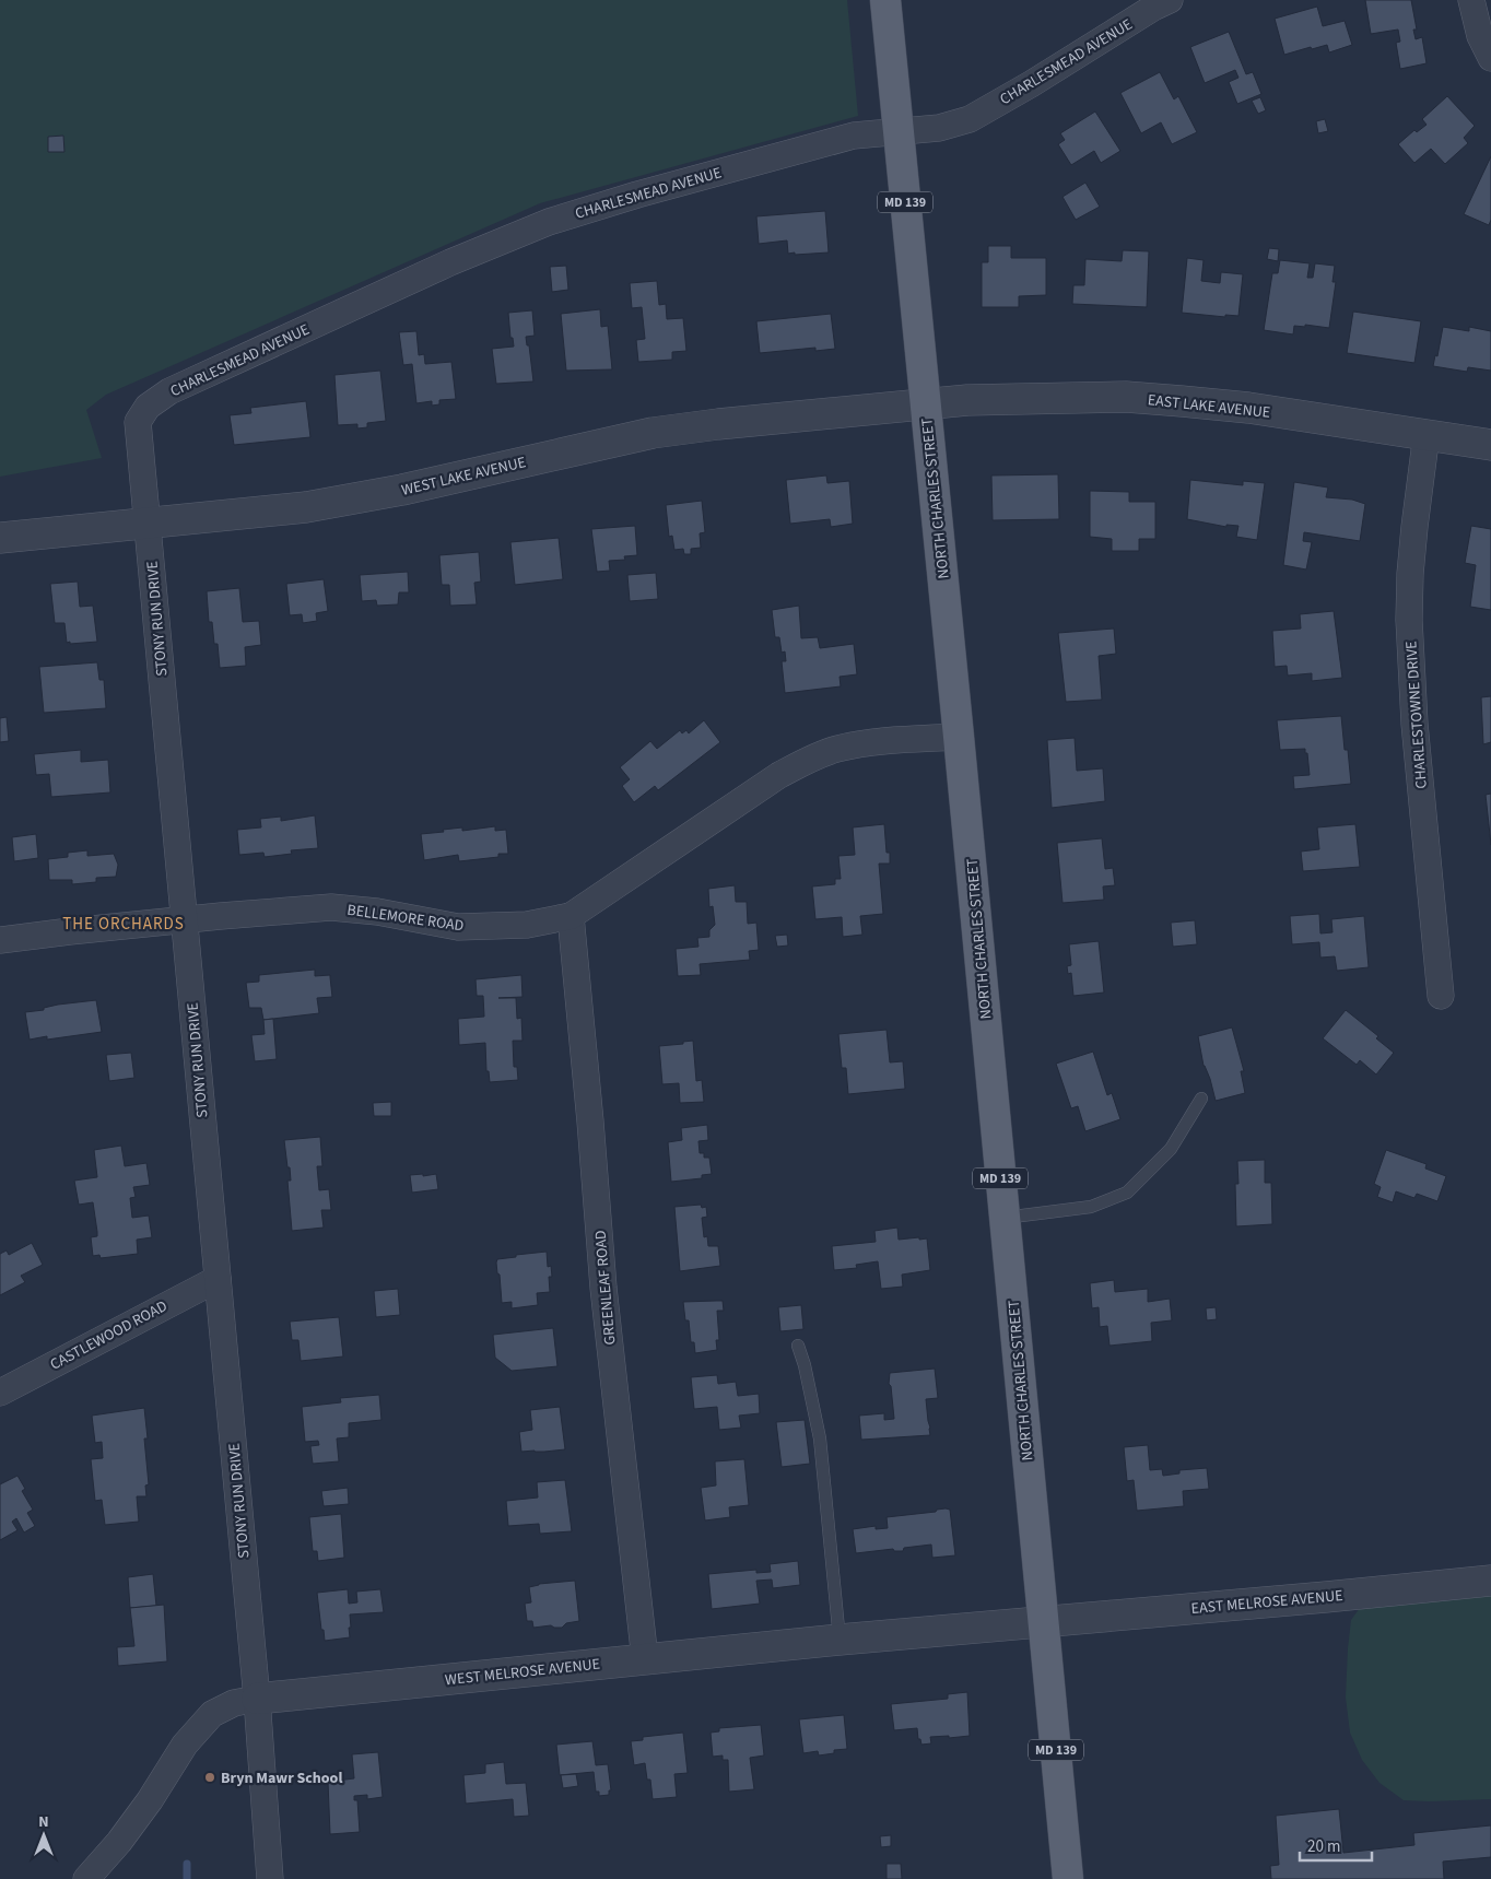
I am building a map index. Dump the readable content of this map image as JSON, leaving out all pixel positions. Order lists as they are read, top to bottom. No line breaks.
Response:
{"streets":{"main road":["MD 139","NORTH CHARLES STREET"],"street":["CHARLESMEAD AVENUE","EAST LAKE AVENUE","WEST LAKE AVENUE","STONY RUN DRIVE","CHARLESTOWNE DRIVE","BELLEMORE ROAD","GREENLEAF ROAD","CASTLEWOOD ROAD","EAST MELROSE AVENUE","WEST MELROSE AVENUE"]},"crossings":[["CHARLESMEAD AVENUE","NORTH CHARLES STREET"],["CHARLESMEAD AVENUE","STONY RUN DRIVE"],["EAST LAKE AVENUE","WEST LAKE AVENUE"],["EAST LAKE AVENUE","NORTH CHARLES STREET"],["EAST LAKE AVENUE","CHARLESTOWNE DRIVE"],["WEST LAKE AVENUE","NORTH CHARLES STREET"],["WEST LAKE AVENUE","STONY RUN DRIVE"],["NORTH CHARLES STREET","BELLEMORE ROAD"],["NORTH CHARLES STREET","EAST MELROSE AVENUE"],["NORTH CHARLES STREET","WEST MELROSE AVENUE"],["STONY RUN DRIVE","BELLEMORE ROAD"],["STONY RUN DRIVE","CASTLEWOOD ROAD"],["STONY RUN DRIVE","WEST MELROSE AVENUE"],["BELLEMORE ROAD","GREENLEAF ROAD"],["GREENLEAF ROAD","WEST MELROSE AVENUE"],["EAST MELROSE AVENUE","WEST MELROSE AVENUE"]],"districts":["THE ORCHARDS"],"places":["Bryn Mawr School"],"scale_bar":"20 m","north":"top"}
